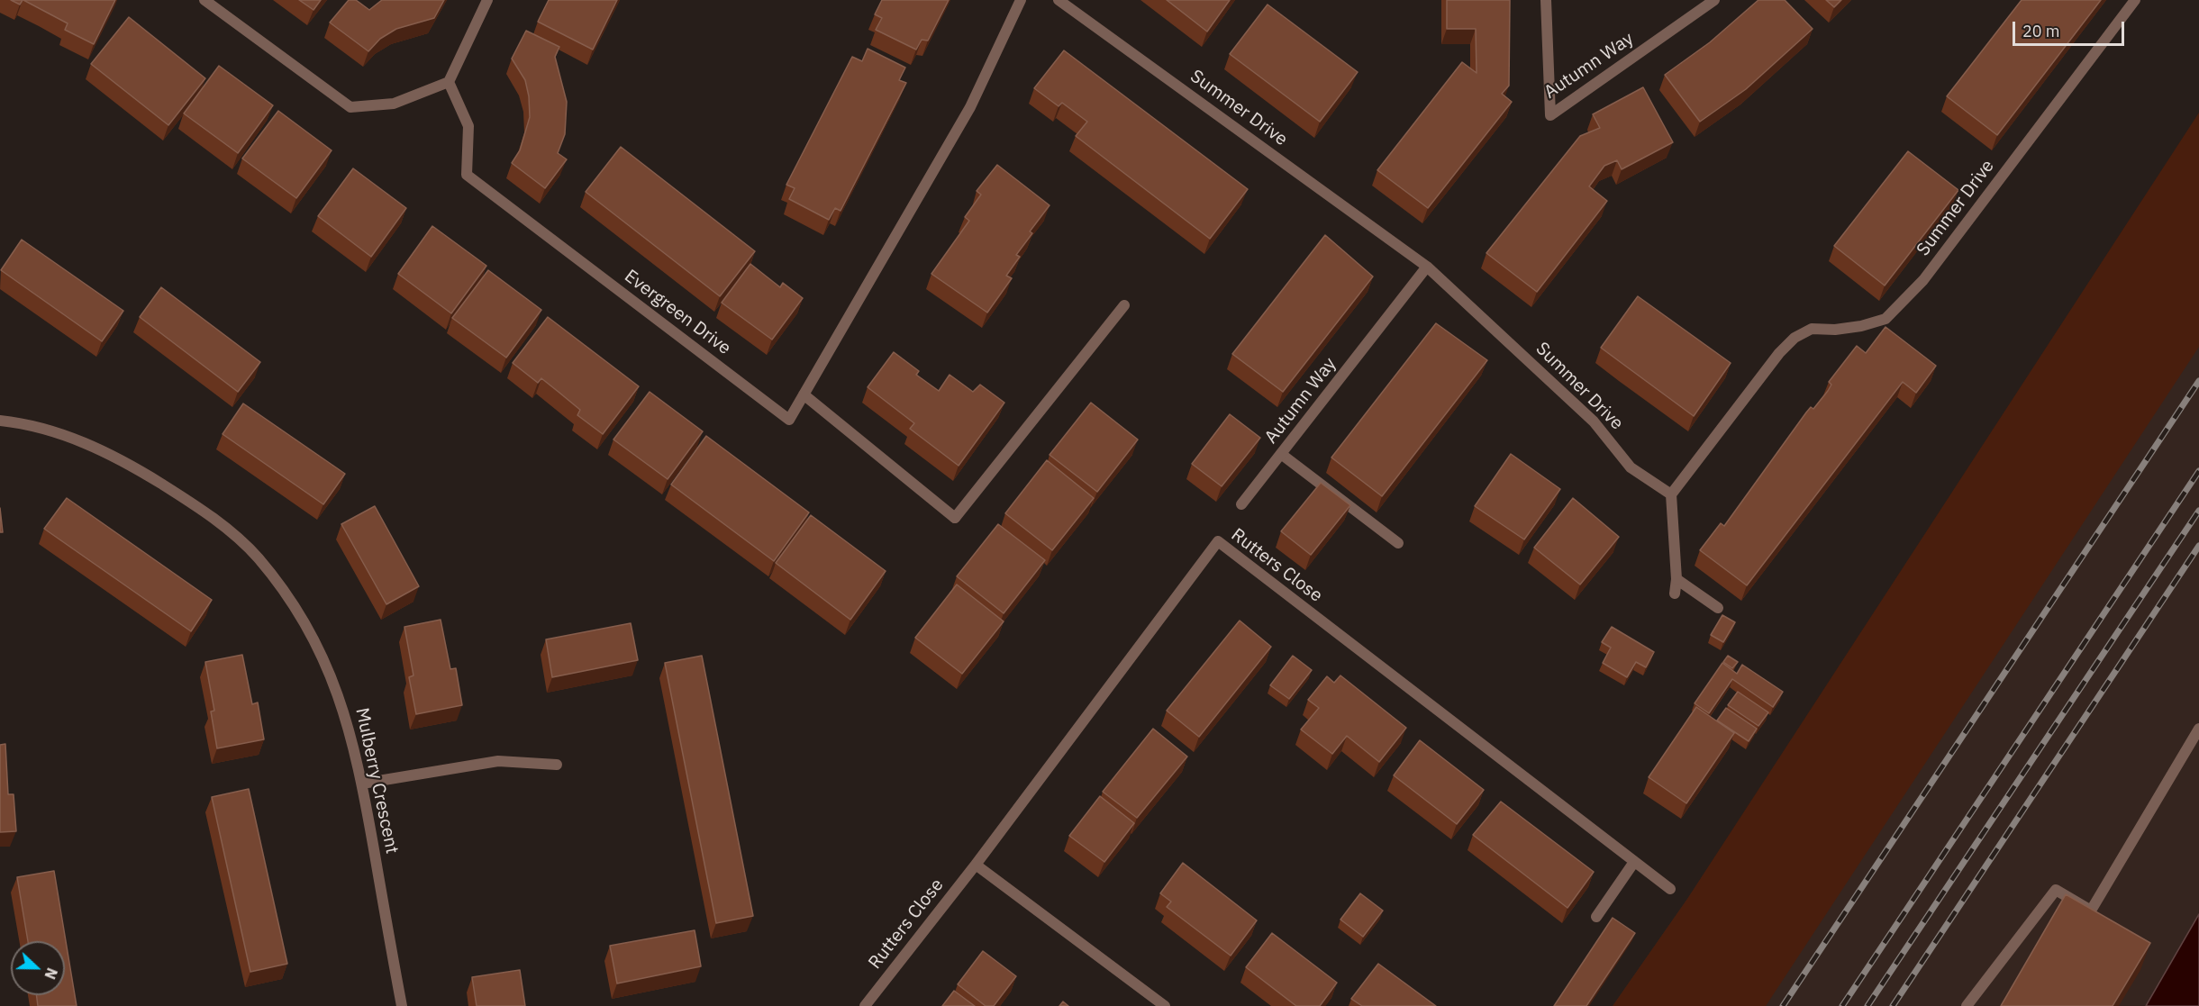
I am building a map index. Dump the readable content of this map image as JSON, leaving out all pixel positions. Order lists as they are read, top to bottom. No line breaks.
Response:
{"streets":{"street":["Autumn Way","Summer Drive","Evergreen Drive","Rutters Close","Mulberry Crescent"]},"crossings":[["Autumn Way","Summer Drive"]],"scale_bar":"20 m","north":"right"}
